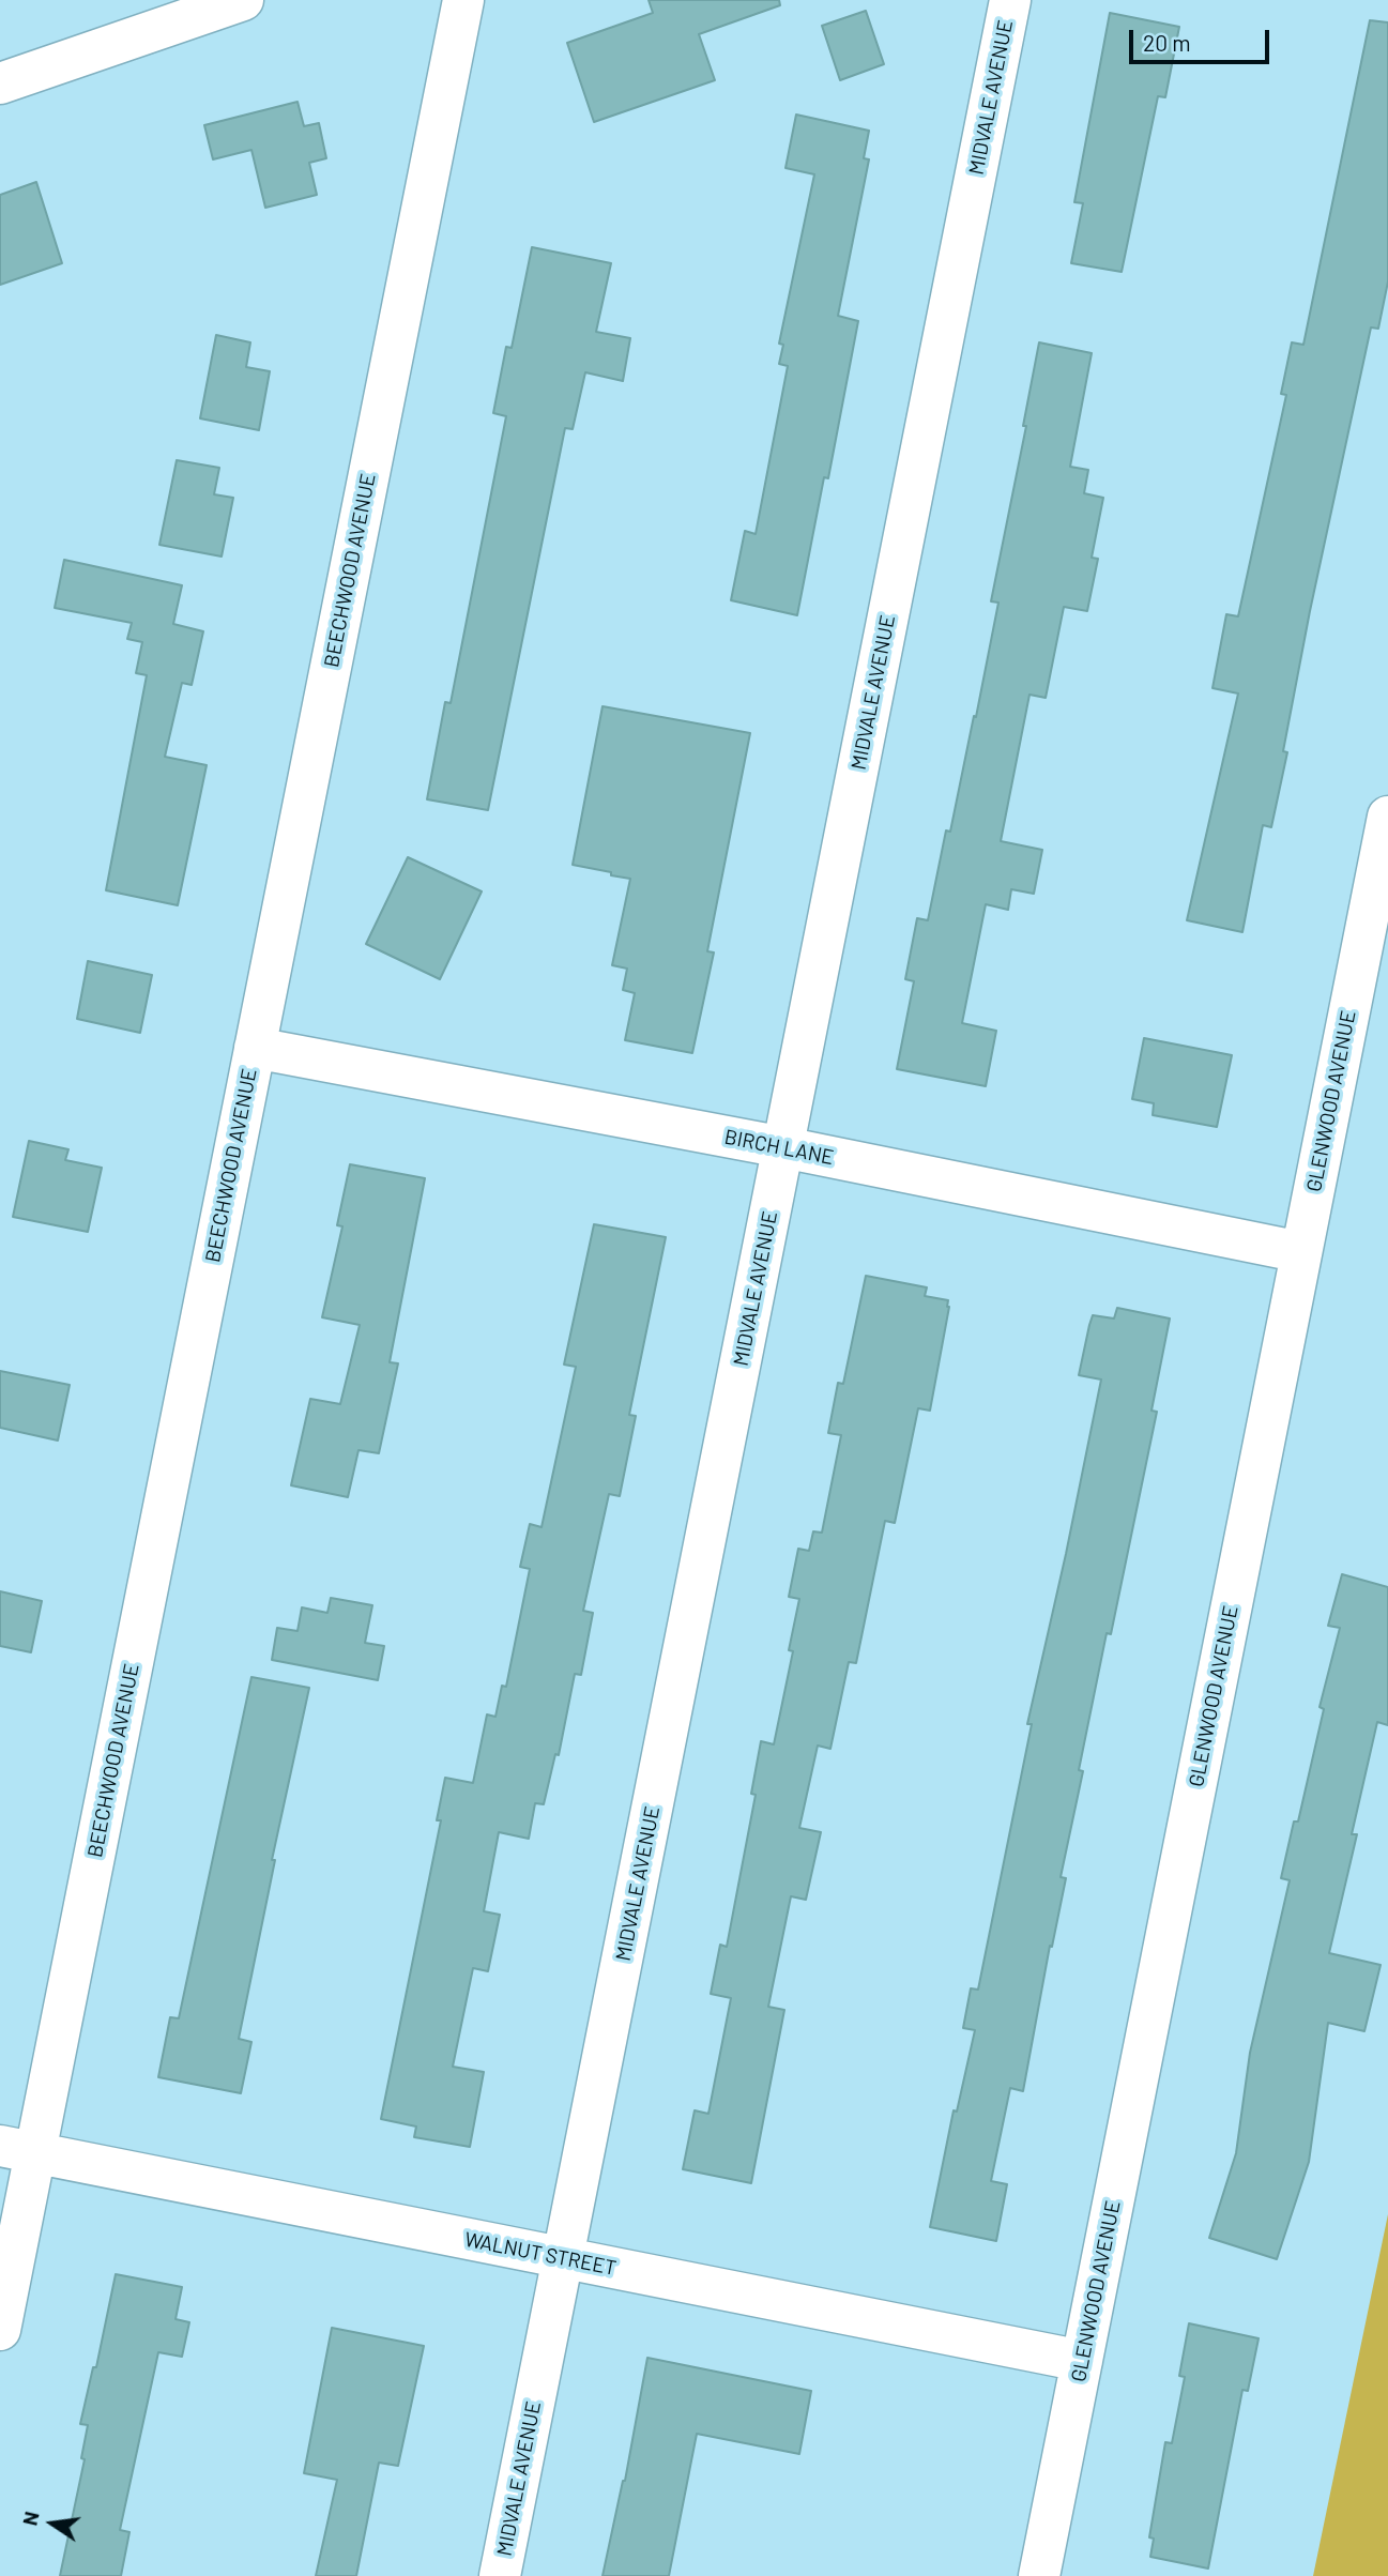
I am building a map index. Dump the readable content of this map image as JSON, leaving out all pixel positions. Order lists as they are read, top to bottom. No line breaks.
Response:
{"streets":{"street":["MIDVALE AVENUE","BEECHWOOD AVENUE","GLENWOOD AVENUE","BIRCH LANE","WALNUT STREET"]},"crossings":[["MIDVALE AVENUE","BIRCH LANE"],["MIDVALE AVENUE","WALNUT STREET"],["BEECHWOOD AVENUE","BIRCH LANE"],["BEECHWOOD AVENUE","WALNUT STREET"],["GLENWOOD AVENUE","BIRCH LANE"],["GLENWOOD AVENUE","WALNUT STREET"]],"scale_bar":"20 m","north":"left"}
